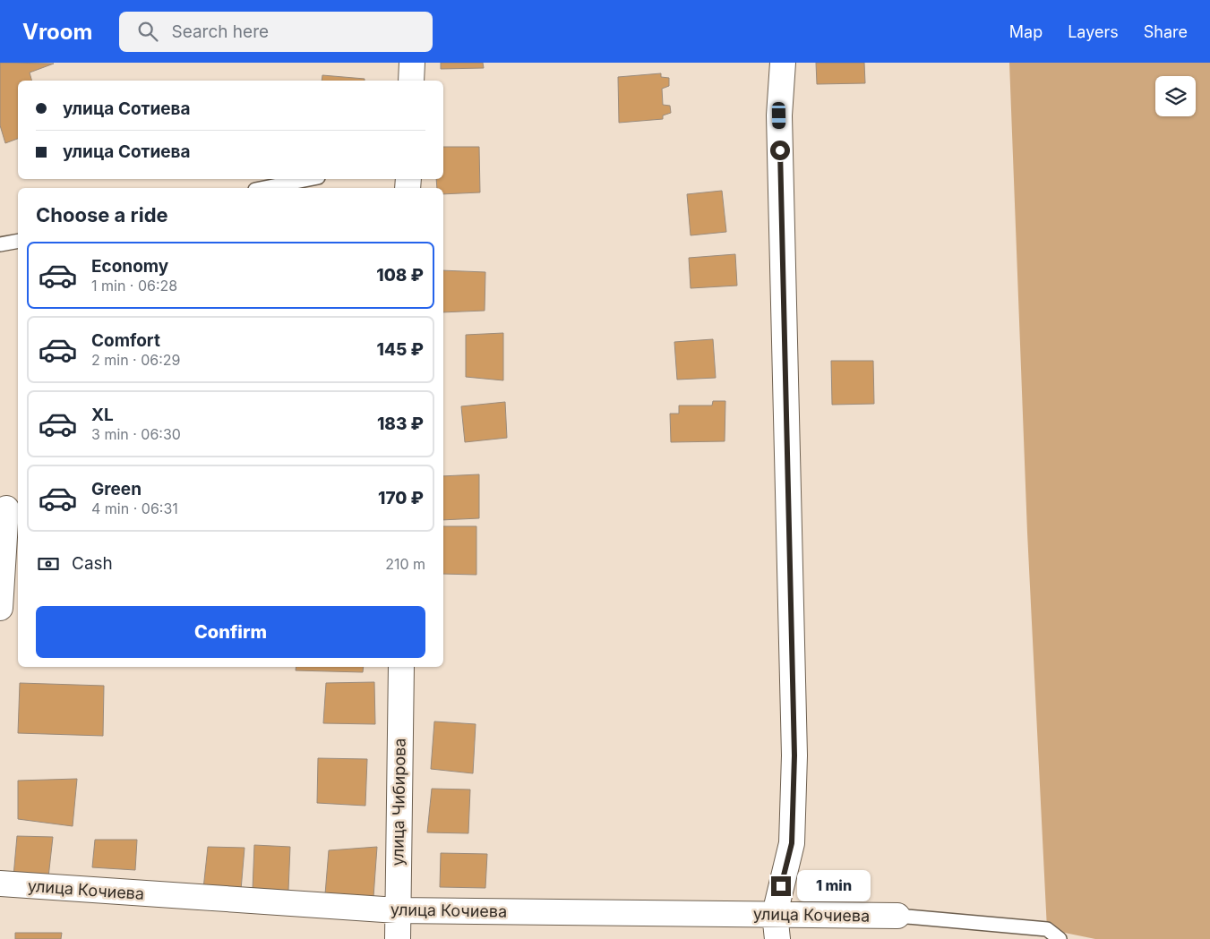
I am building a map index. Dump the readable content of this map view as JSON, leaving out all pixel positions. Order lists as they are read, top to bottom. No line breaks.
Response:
{"streets":{"street":["улица Чибирова","улица Кочиева"]},"crossings":[["улица Чибирова","улица Кочиева"]],"page":{"header":"Vroom","search":"Search here","nav":["Map","Layers","Share"],"banner":["улица Сотиева","улица Сотиева"],"heading":"Choose a ride","list":[{"name":"Economy","note":"1 min · 06:28","value":"108 ₽"},{"name":"Comfort","note":"2 min · 06:29","value":"145 ₽"},{"name":"XL","note":"3 min · 06:30","value":"183 ₽"},{"name":"Green","note":"4 min · 06:31","value":"170 ₽"}],"pay":["Cash","210 m"],"buttons":"Confirm","bubble":"1 min"}}
